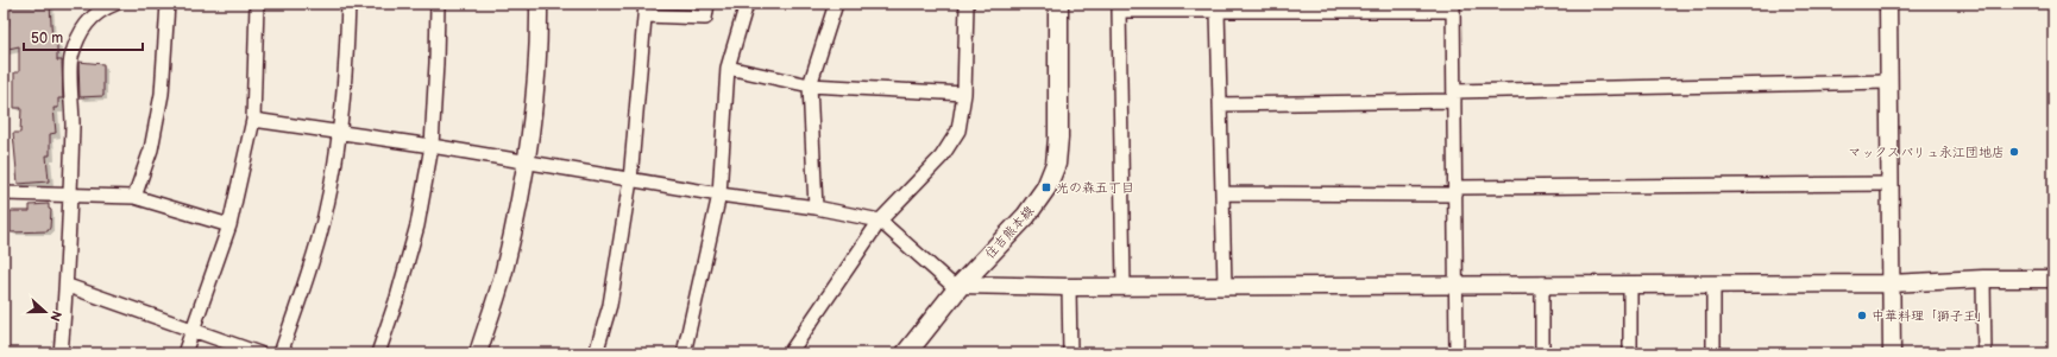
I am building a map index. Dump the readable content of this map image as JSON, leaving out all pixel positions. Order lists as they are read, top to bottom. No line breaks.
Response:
{"streets":{"main road":["住吉熊本線"]},"places":{"other":["マックスバリュ永江団地店","中華料理「獅子王」"],"transit":["光の森五丁目"]},"scale_bar":"50 m","north":"right"}
